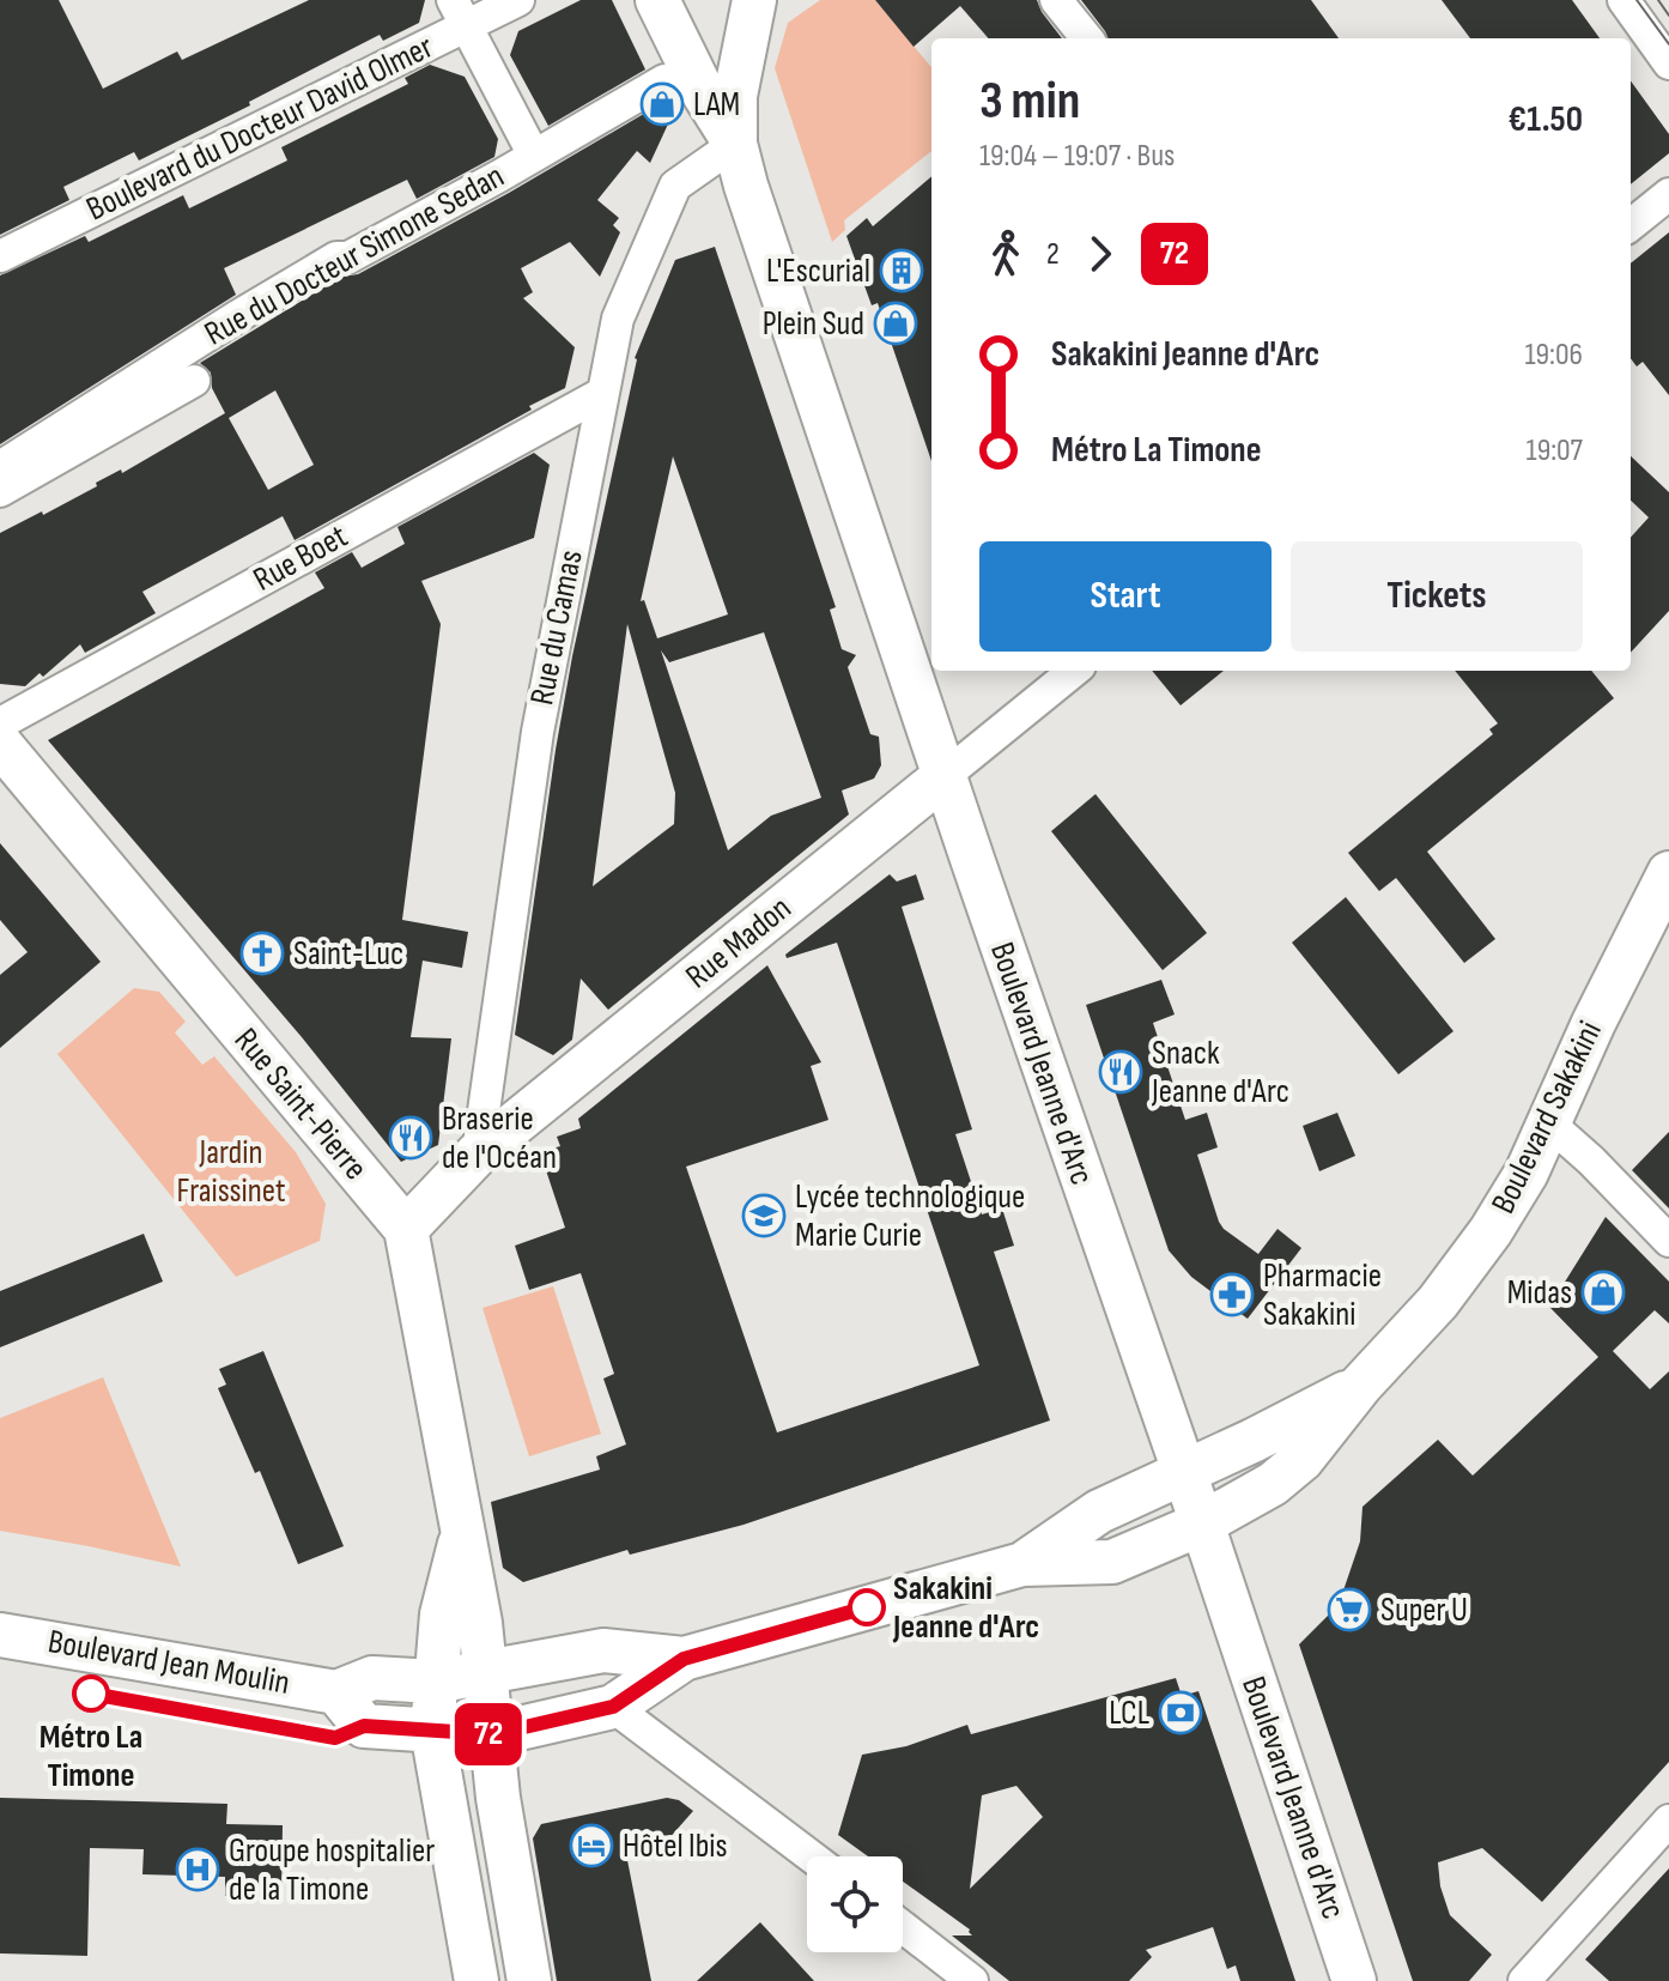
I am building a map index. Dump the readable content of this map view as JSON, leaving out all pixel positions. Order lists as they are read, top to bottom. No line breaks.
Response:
{"streets":{"street":["Boulevard du Docteur David Olmer","Rue du Docteur Simone Sedan","Rue Boet","Rue du Camas","Rue Madon","Boulevard Jeanne d'Arc","Rue Saint-Pierre","Boulevard Sakakini","Boulevard Jean Moulin"]},"crossings":[["Rue Boet","Rue du Camas"],["Rue du Camas","Rue Madon"],["Rue du Camas","Boulevard Jeanne d'Arc"],["Rue Madon","Boulevard Jeanne d'Arc"],["Rue Madon","Rue Saint-Pierre"],["Boulevard Jeanne d'Arc","Boulevard Sakakini"],["Rue Saint-Pierre","Boulevard Sakakini"],["Rue Saint-Pierre","Boulevard Jean Moulin"],["Boulevard Sakakini","Boulevard Jean Moulin"]],"parks":["Jardin Fraissinet"],"places":{"shop":["LAM","Plein Sud","Midas"],"building":["L'Escurial"],"church":["Saint-Luc"],"restaurant":["Snack Jeanne d'Arc","Braserie de l'Océan"],"school or university":["Lycée technologique Marie Curie"],"pharmacy":["Pharmacie Sakakini"],"other":["Sakakini Jeanne d'Arc","Métro La Timone"],"supermarket":["Super U"],"bank":["LCL"],"hotel":["Hôtel Ibis"],"hospital":["Groupe hospitalier de la Timone"]},"lines":["bus line 72"],"page":{"on_map":"72","heading":["3 min","19:04 – 19:07 · Bus","€1.50"],"legs":["2","72"],"list":[{"name":"Sakakini Jeanne d'Arc","value":"19:06"},{"name":"Métro La Timone","value":"19:07"}],"buttons":["Start","Tickets"]}}
